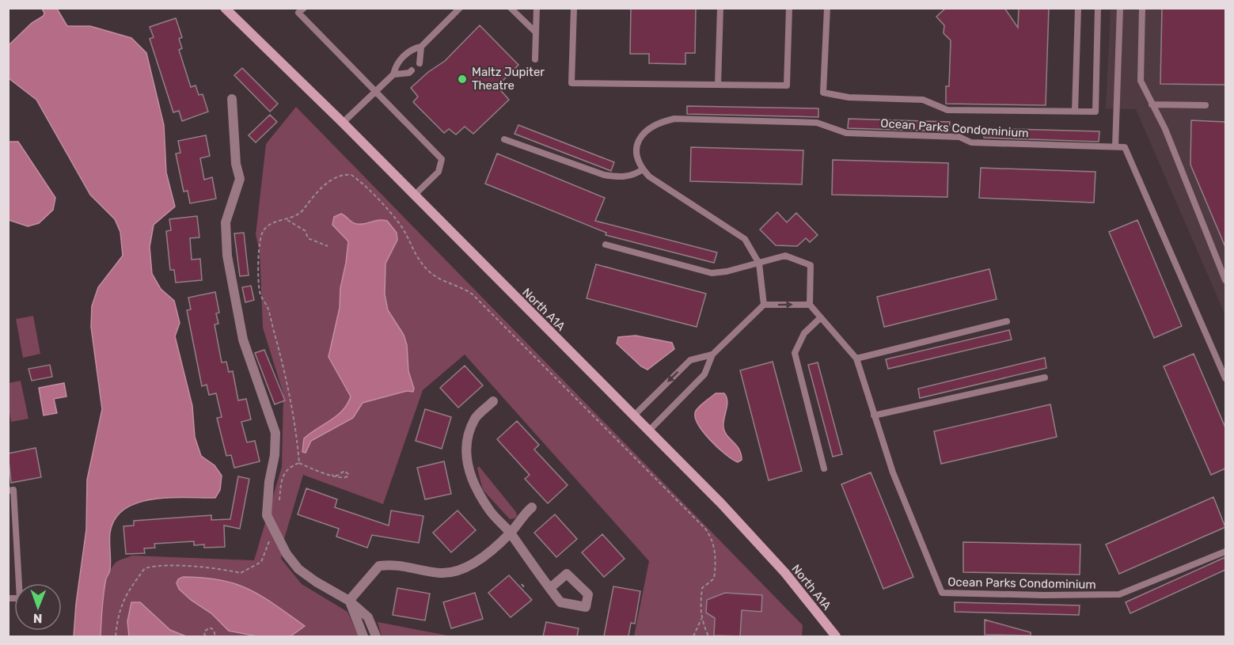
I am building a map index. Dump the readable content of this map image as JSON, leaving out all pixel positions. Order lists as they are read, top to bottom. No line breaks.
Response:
{"streets":{"street":["North A1A"],"lane":["Ocean Parks Condominium"]},"places":["Maltz Jupiter Theatre"],"north":"bottom"}
